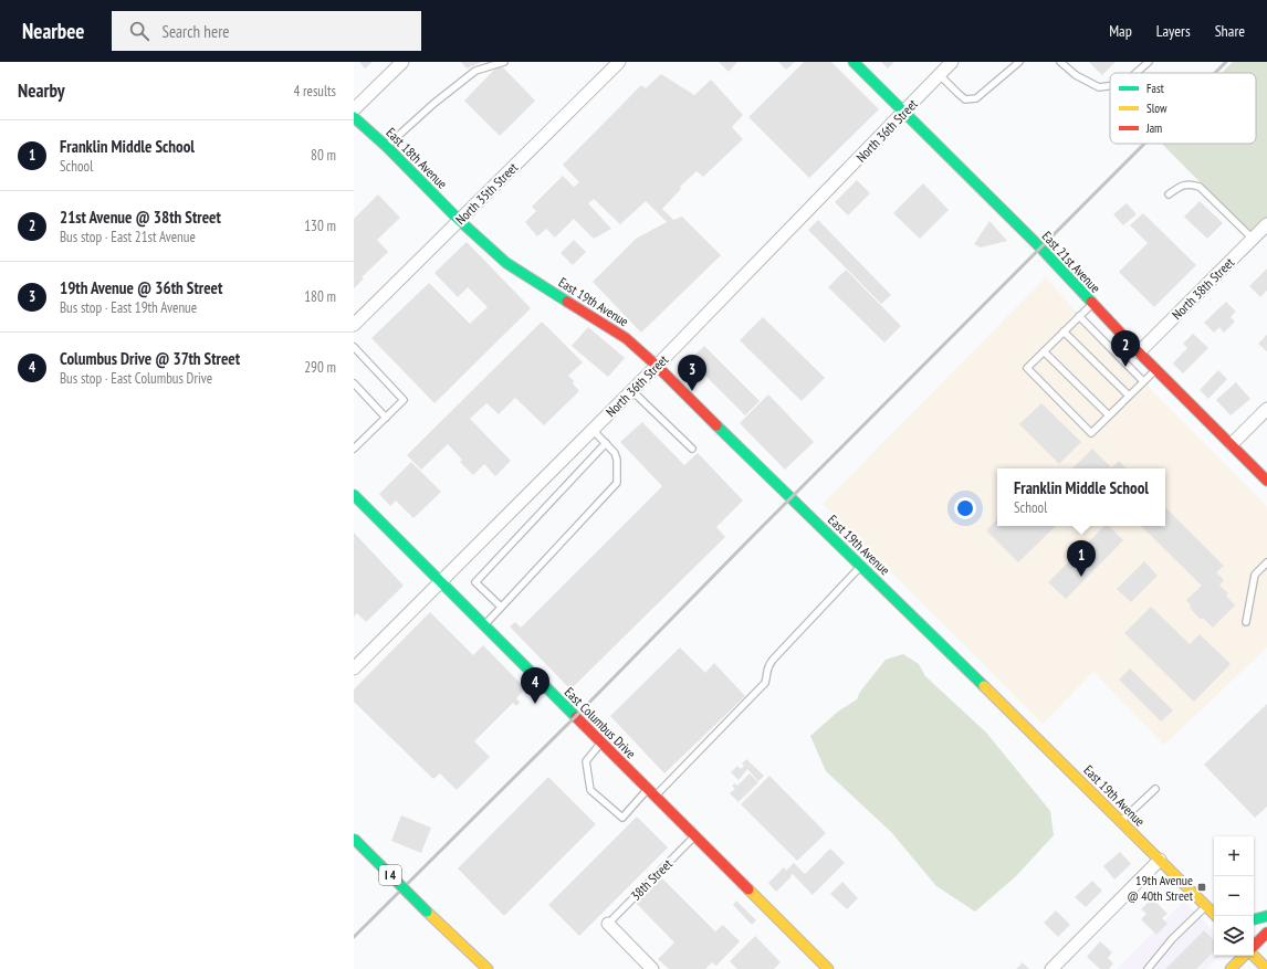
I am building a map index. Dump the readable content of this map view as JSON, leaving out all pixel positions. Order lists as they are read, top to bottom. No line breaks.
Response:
{"streets":{"main road":["East 18th Avenue","East 21st Avenue","East 19th Avenue","East Columbus Drive","I 4"],"street":["North 36th Street","North 35th Street","North 38th Street"],"lane":["38th Street"]},"crossings":[["North 36th Street","East 21st Avenue"],["North 36th Street","East 19th Avenue"],["North 36th Street","East Columbus Drive"],["East 18th Avenue","North 35th Street"],["East 18th Avenue","East 19th Avenue"],["North 35th Street","East 19th Avenue"],["East 21st Avenue","North 38th Street"],["East Columbus Drive","38th Street"]],"places":{"transit":["19th Avenue @ 40th Street"]},"legend":["Fast","Slow","Jam"],"page":{"header":"Nearbee","search":"Search here","nav":["Map","Layers","Share"],"heading":["Nearby","4 results"],"list":[{"mark":"1","name":"Franklin Middle School","note":"School","value":"80 m"},{"mark":"2","name":"21st Avenue @ 38th Street","note":"Bus stop · East 21st Avenue","value":"130 m"},{"mark":"3","name":"19th Avenue @ 36th Street","note":"Bus stop · East 19th Avenue","value":"180 m"},{"mark":"4","name":"Columbus Drive @ 37th Street","note":"Bus stop · East Columbus Drive","value":"290 m"}],"pins":["2","3","1","4"],"popup":["Franklin Middle School","School"],"map_buttons":["+","−"]}}
